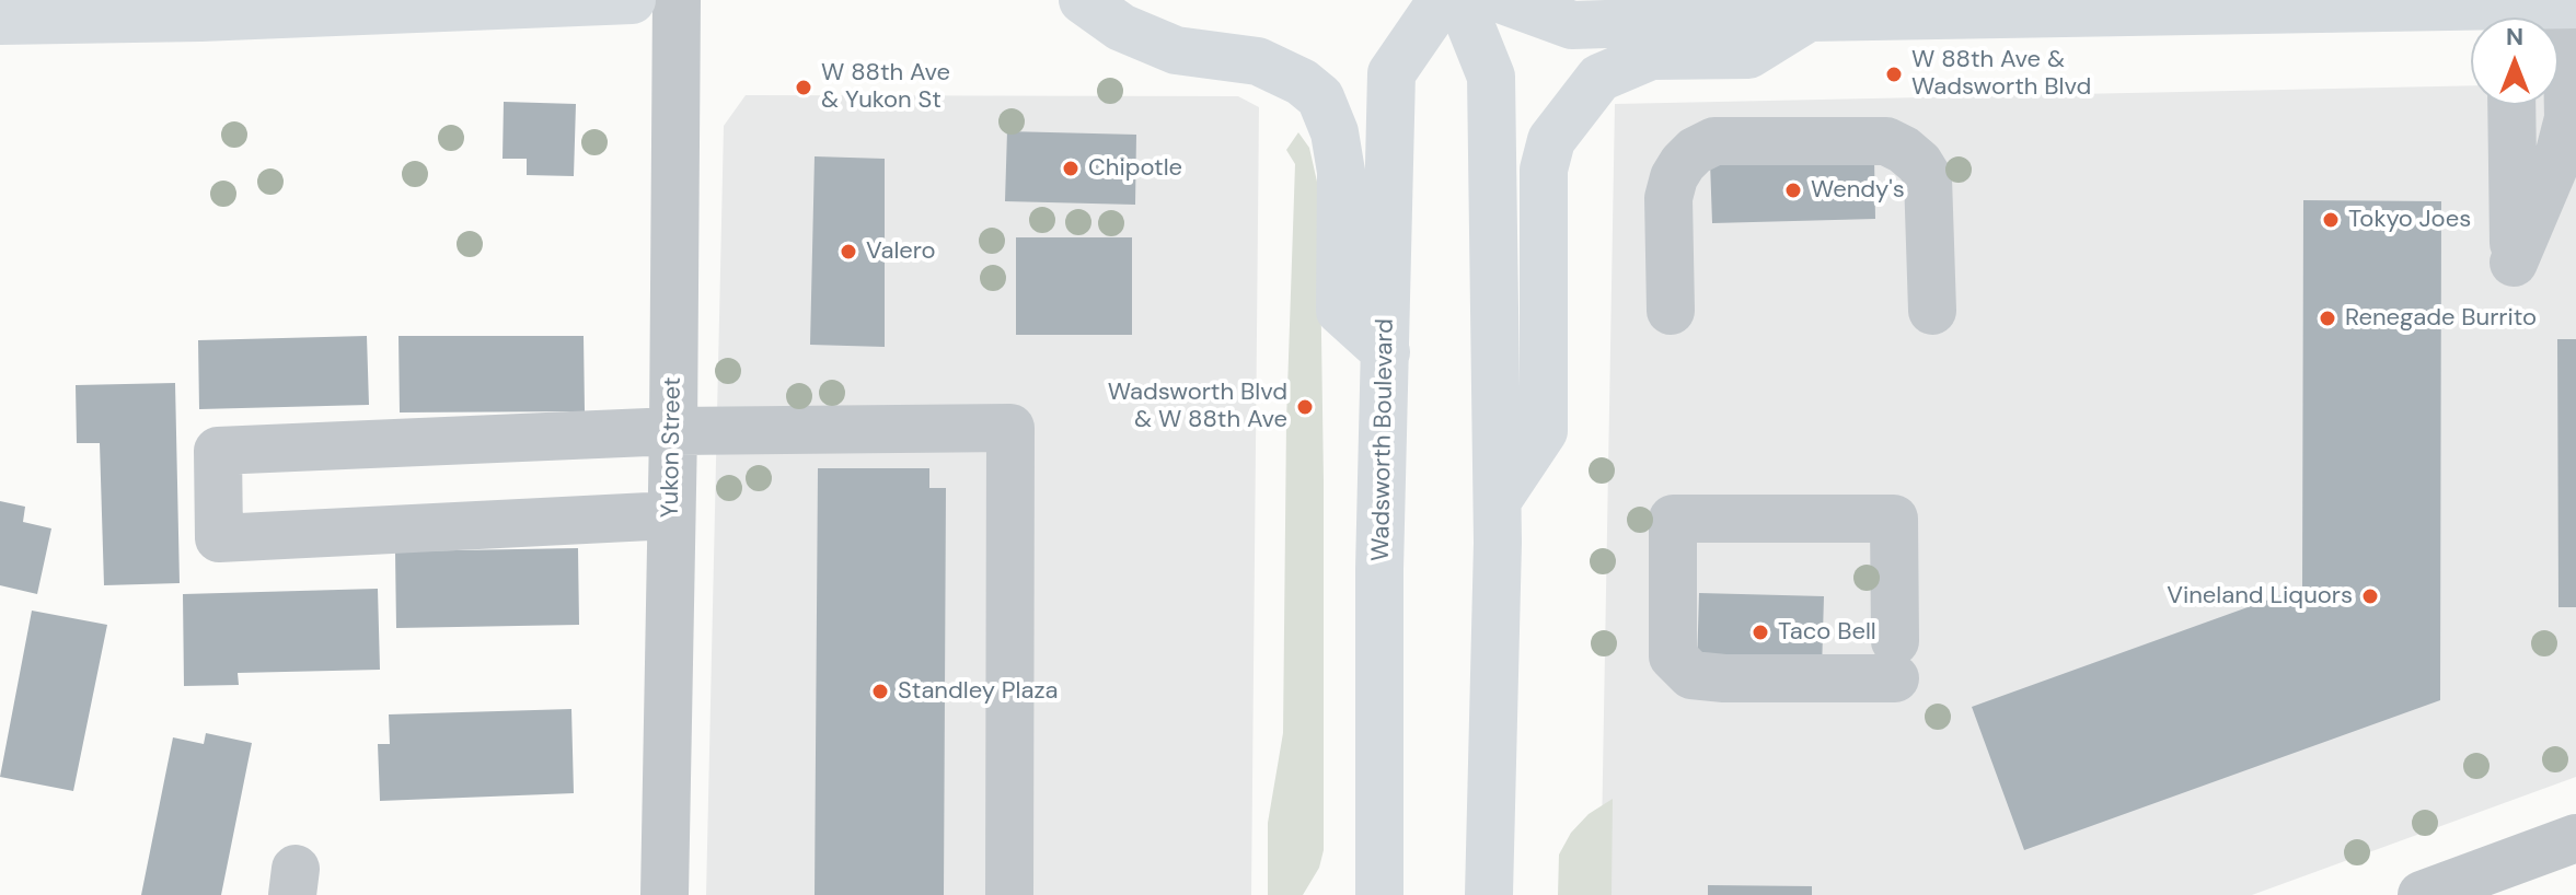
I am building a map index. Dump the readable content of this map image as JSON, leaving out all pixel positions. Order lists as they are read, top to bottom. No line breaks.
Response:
{"streets":{"main road":["Wadsworth Boulevard"],"street":["Yukon Street"]},"places":["W 88th Ave & Wadsworth Blvd","W 88th Ave & Yukon St","Chipotle","Wendy's","Tokyo Joes","Valero","Renegade Burrito","Wadsworth Blvd & W 88th Ave","Vineland Liquors","Taco Bell","Standley Plaza"],"north":"top"}
